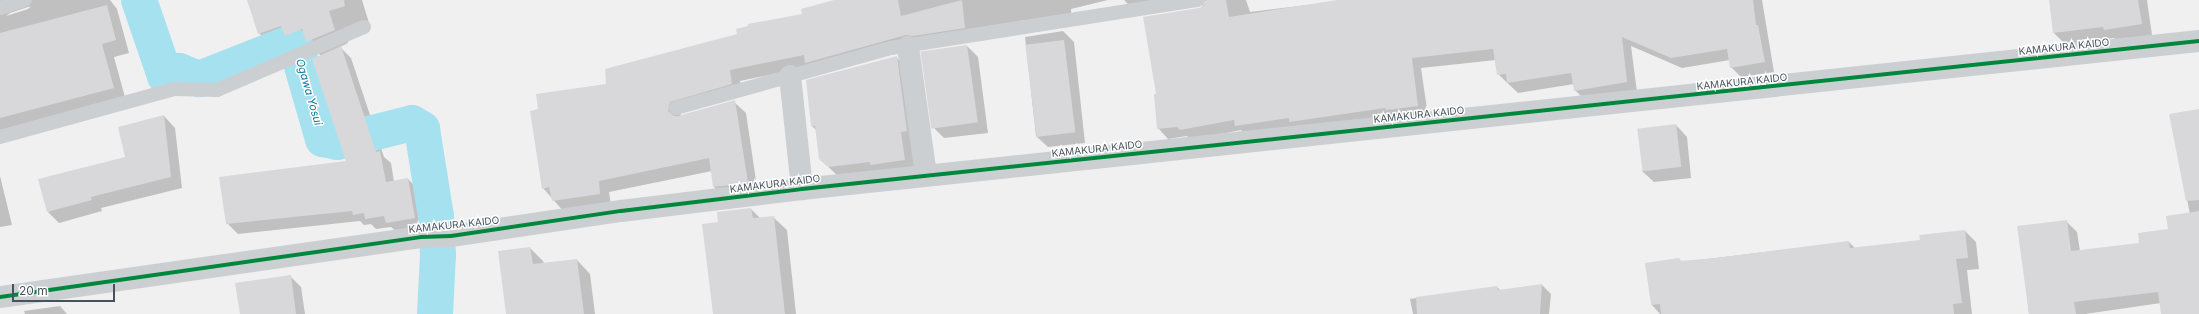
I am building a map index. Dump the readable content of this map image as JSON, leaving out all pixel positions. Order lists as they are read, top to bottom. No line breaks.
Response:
{"streets":{"street":["KAMAKURA KAIDO"]},"water":["Ogawa Yosui"],"scale_bar":"20 m"}
